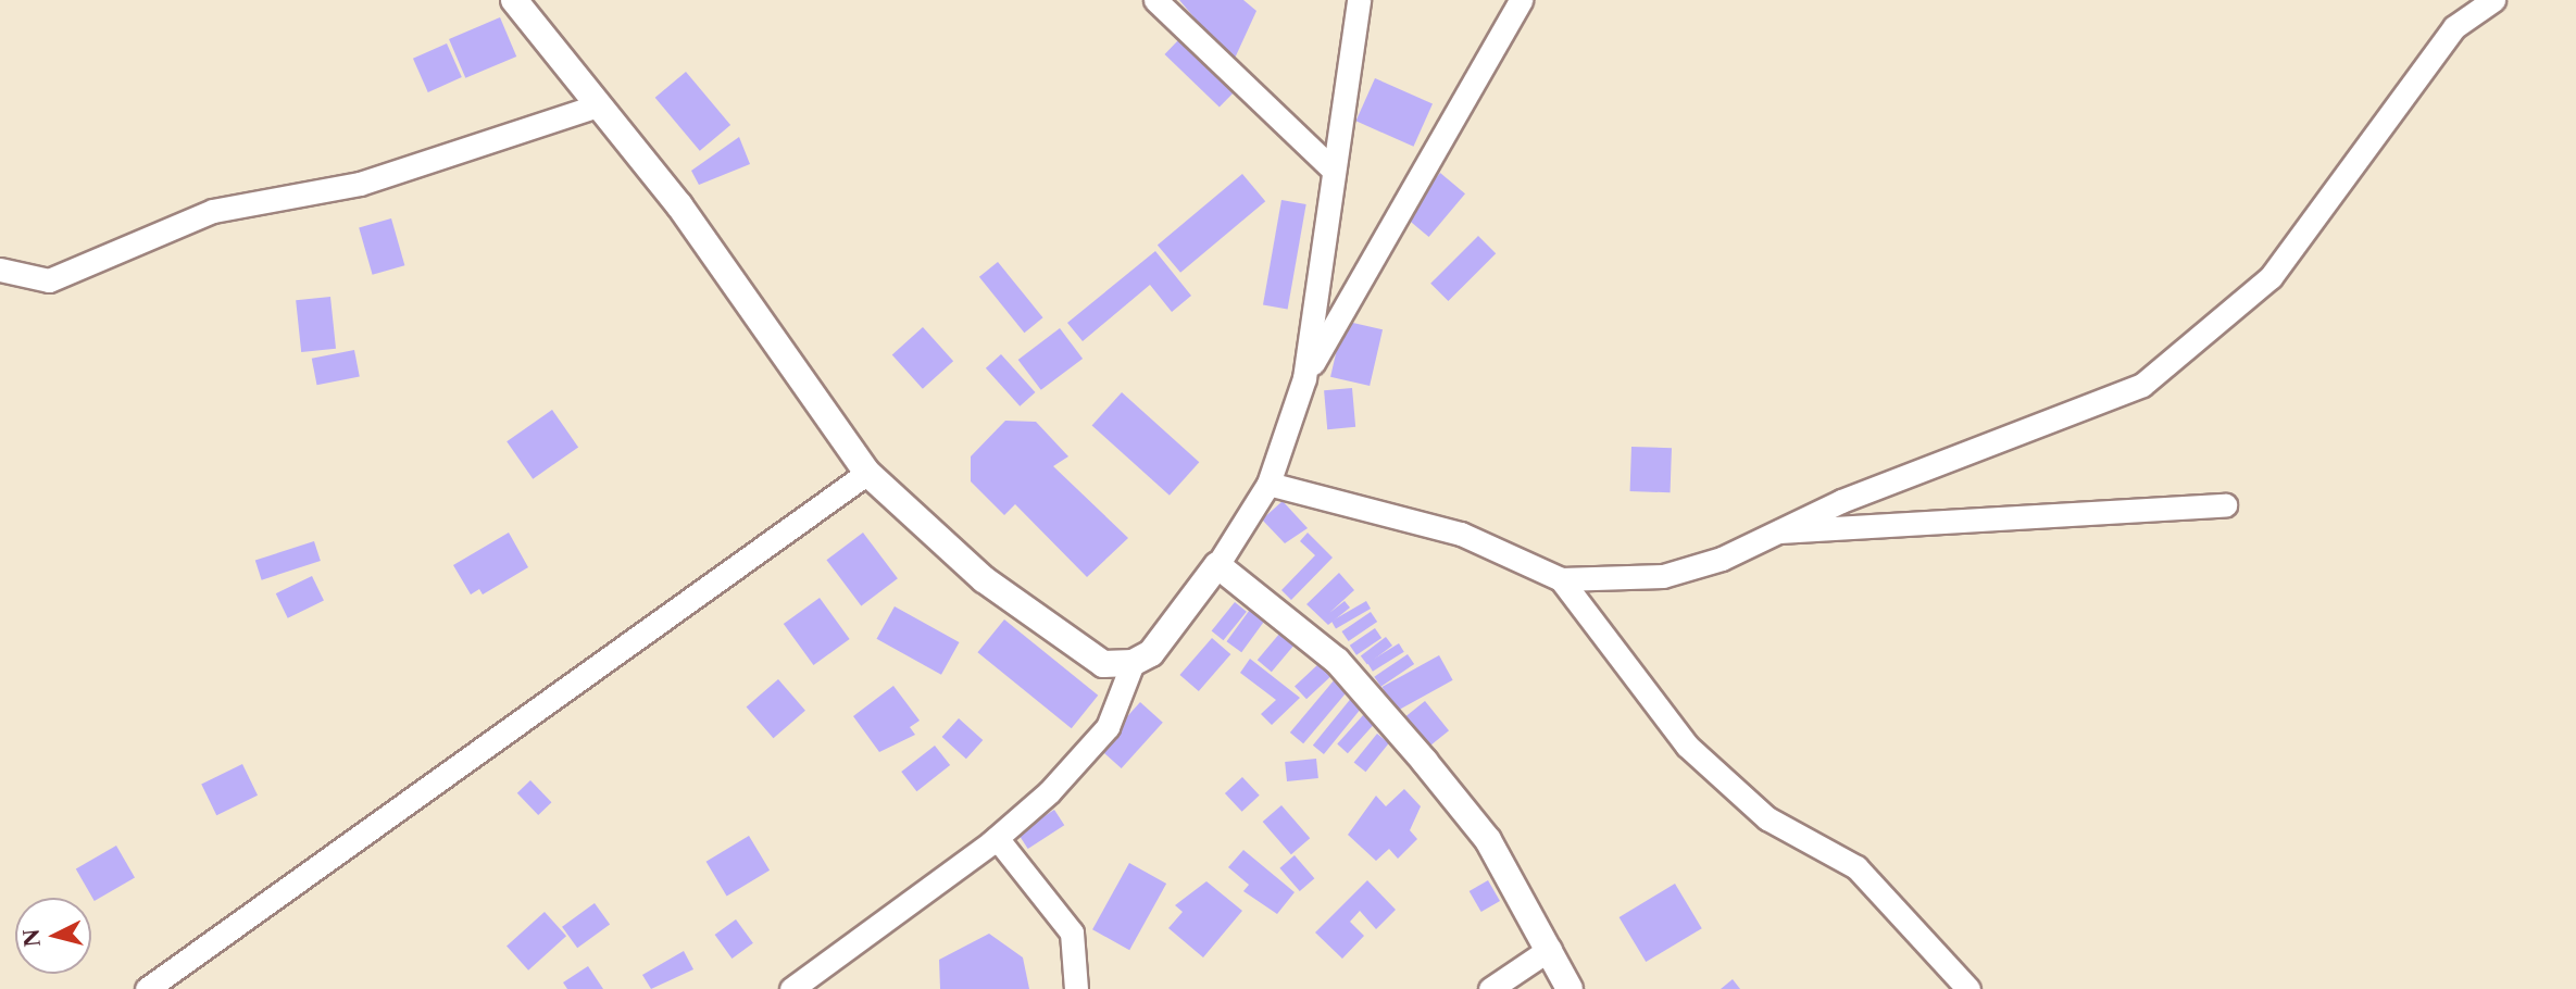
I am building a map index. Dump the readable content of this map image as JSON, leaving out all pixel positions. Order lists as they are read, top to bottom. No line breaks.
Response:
{"north":"left"}
